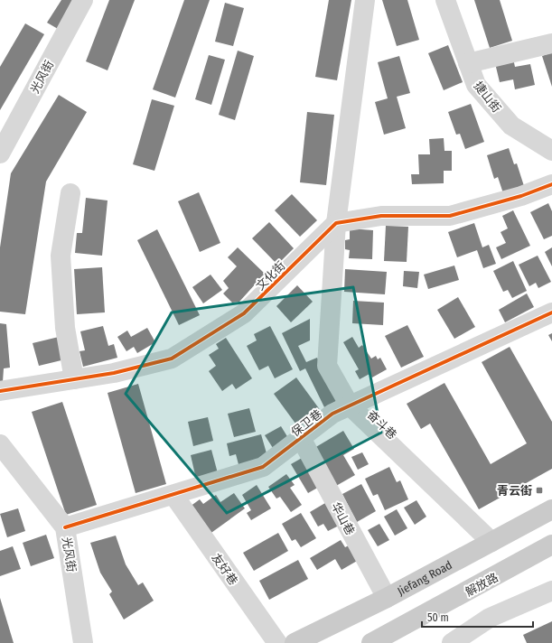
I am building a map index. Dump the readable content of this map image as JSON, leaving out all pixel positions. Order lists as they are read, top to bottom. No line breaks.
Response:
{"streets":{"main road":["Jiefang Road","解放路"],"street":["光风街","捷山街","文化街","保卫巷","奋斗巷","华山巷","友好巷"]},"crossings":[["光风街","保卫巷"],["文化街","奋斗巷"],["保卫巷","奋斗巷"],["保卫巷","华山巷"],["保卫巷","友好巷"],["奋斗巷","Jiefang Road"],["华山巷","Jiefang Road"]],"places":{"transit":["青云街"]},"scale_bar":"50 m"}
